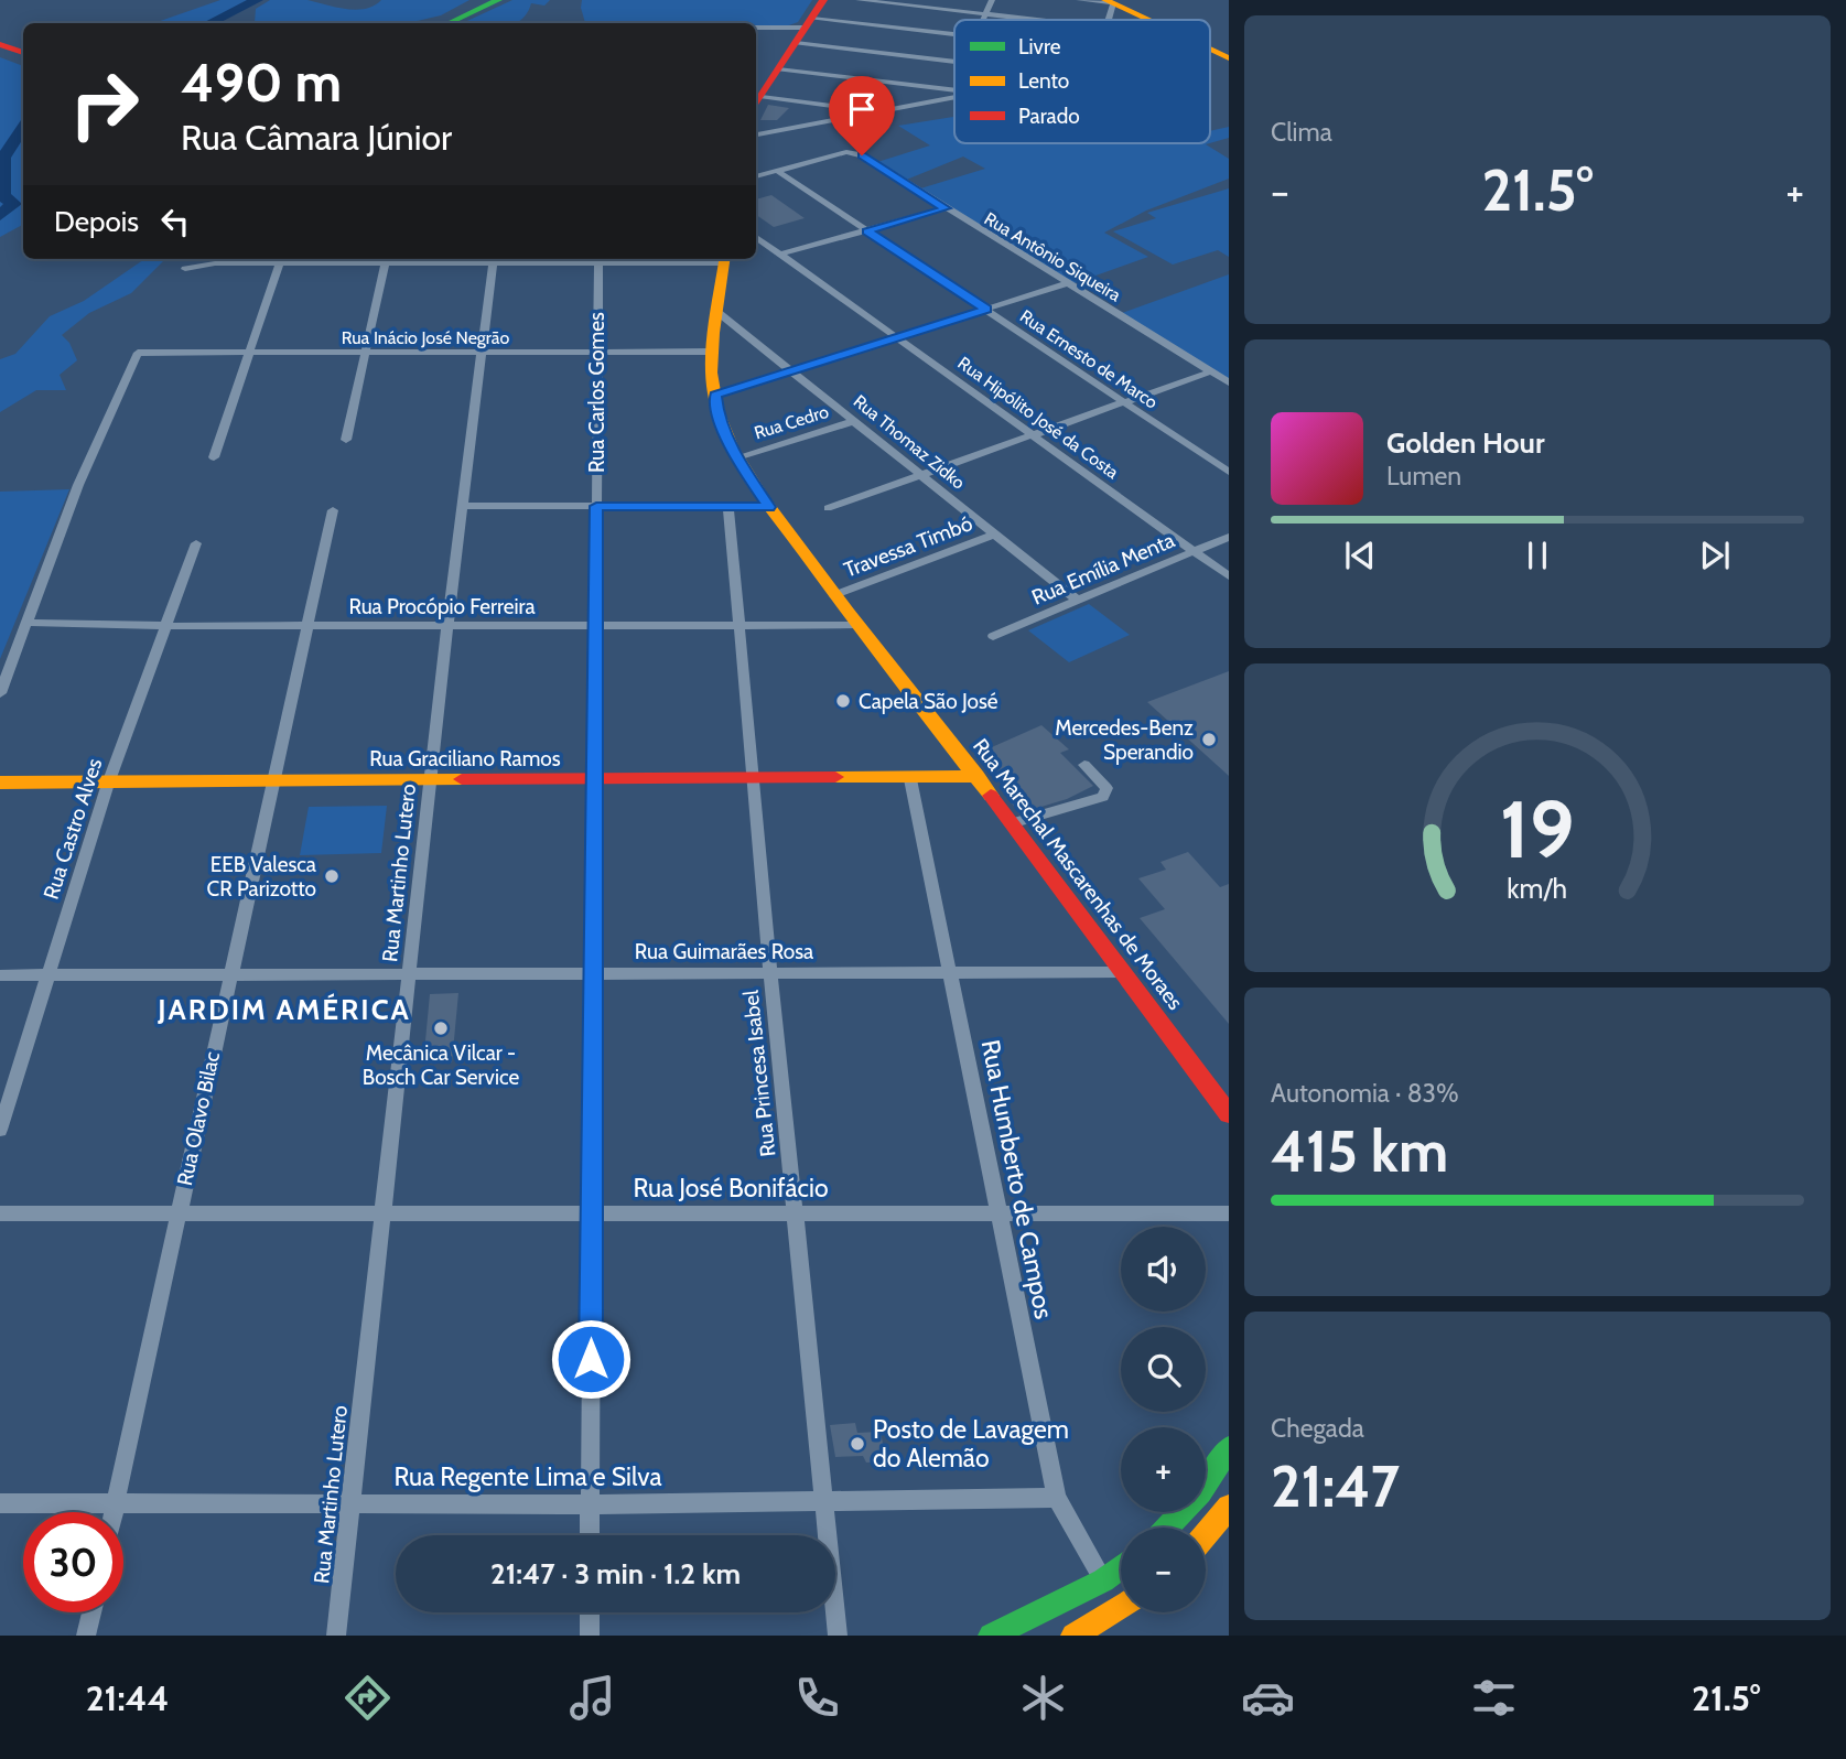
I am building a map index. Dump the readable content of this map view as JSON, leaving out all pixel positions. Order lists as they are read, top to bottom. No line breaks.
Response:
{"streets":{"main road":["Rua Graciliano Ramos","Rua Marechal Mascarenhas de Moraes"],"street":["Rua Antônio Siqueira","Rua Inácio José Negrão","Rua Ernesto de Marco","Rua Carlos Gomes","Rua Hipólito José da Costa","Rua Cedro","Rua Thomaz Zidko","Travessa Timbó","Rua Emília Menta","Rua Procópio Ferreira","Rua Castro Alves","Rua Martinho Lutero","Rua Guimarães Rosa","Rua Princesa Isabel","Rua Olavo Bilac","Rua Humberto de Campos","Rua José Bonifácio","Rua Regente Lima e Silva"]},"crossings":[["Rua Antônio Siqueira","Rua Ernesto de Marco"],["Rua Inácio José Negrão","Rua Carlos Gomes"],["Rua Inácio José Negrão","Rua Procópio Ferreira"],["Rua Inácio José Negrão","Rua Martinho Lutero"],["Rua Inácio José Negrão","Rua Marechal Mascarenhas de Moraes"],["Rua Carlos Gomes","Rua Procópio Ferreira"],["Rua Carlos Gomes","Rua Graciliano Ramos"],["Rua Carlos Gomes","Rua Guimarães Rosa"],["Rua Carlos Gomes","Rua José Bonifácio"],["Rua Carlos Gomes","Rua Regente Lima e Silva"],["Rua Hipólito José da Costa","Rua Emília Menta"],["Rua Cedro","Rua Thomaz Zidko"],["Rua Cedro","Rua Marechal Mascarenhas de Moraes"],["Rua Thomaz Zidko","Travessa Timbó"],["Rua Thomaz Zidko","Rua Emília Menta"],["Rua Thomaz Zidko","Rua Marechal Mascarenhas de Moraes"],["Travessa Timbó","Rua Marechal Mascarenhas de Moraes"],["Rua Procópio Ferreira","Rua Castro Alves"],["Rua Procópio Ferreira","Rua Martinho Lutero"],["Rua Procópio Ferreira","Rua Marechal Mascarenhas de Moraes"],["Rua Procópio Ferreira","Rua Princesa Isabel"],["Rua Procópio Ferreira","Rua Olavo Bilac"],["Rua Graciliano Ramos","Rua Castro Alves"],["Rua Graciliano Ramos","Rua Martinho Lutero"],["Rua Graciliano Ramos","Rua Marechal Mascarenhas de Moraes"],["Rua Graciliano Ramos","Rua Princesa Isabel"],["Rua Graciliano Ramos","Rua Olavo Bilac"],["Rua Graciliano Ramos","Rua Humberto de Campos"],["Rua Castro Alves","Rua Guimarães Rosa"],["Rua Martinho Lutero","Rua Guimarães Rosa"],["Rua Martinho Lutero","Rua José Bonifácio"],["Rua Martinho Lutero","Rua Regente Lima e Silva"],["Rua Marechal Mascarenhas de Moraes","Rua Guimarães Rosa"],["Rua Guimarães Rosa","Rua Princesa Isabel"],["Rua Guimarães Rosa","Rua Olavo Bilac"],["Rua Guimarães Rosa","Rua Humberto de Campos"],["Rua Princesa Isabel","Rua José Bonifácio"],["Rua Princesa Isabel","Rua Regente Lima e Silva"],["Rua Olavo Bilac","Rua José Bonifácio"],["Rua Olavo Bilac","Rua Regente Lima e Silva"],["Rua Humberto de Campos","Rua José Bonifácio"],["Rua Humberto de Campos","Rua Regente Lima e Silva"]],"districts":["JARDIM AMÉRICA"],"places":["Capela São José","Mercedes-Benz Sperandio","EEB Valesca CR Parizotto","Mecânica Vilcar - Bosch Car Service","Posto de Lavagem do Alemão"],"legend":["Livre","Lento","Parado"],"page":{"tile":["Clima",["Autonomia · 83%","415 km"],["Chegada","21:47"]],"turn":["490 m","Rua Câmara Júnior"],"heat":["−","21.5°","+"],"then":"Depois","song":["Golden Hour","Lumen"],"map_buttons":["+","−"],"limit":"30","trip":"21:47 · 3 min · 1.2 km","tabs":["21:44","21.5°"],"gauge":["19","km/h"]}}
